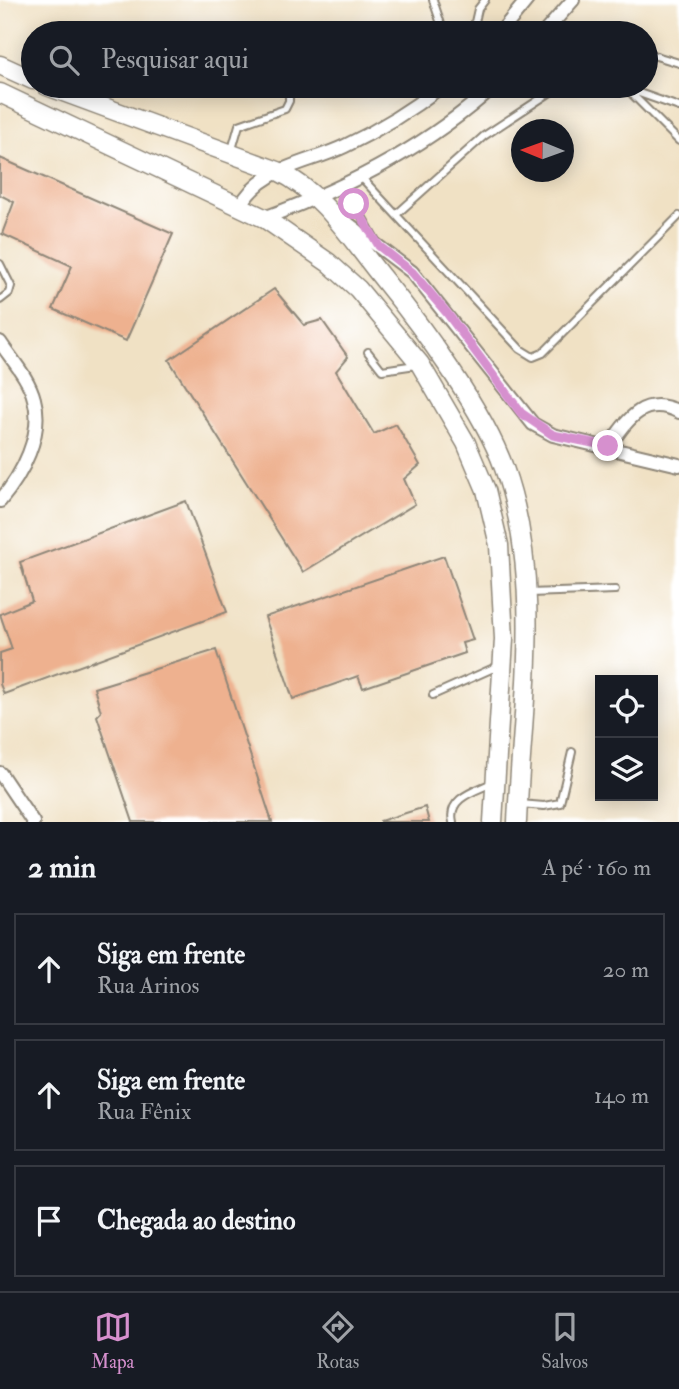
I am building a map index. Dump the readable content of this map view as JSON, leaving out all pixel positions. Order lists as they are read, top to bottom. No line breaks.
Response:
{"north":"left","page":{"search":"Pesquisar aqui","heading":["2 min","A pé · 160 m"],"list":[["Siga em frente","Rua Arinos","20 m"],["Siga em frente","Rua Fênix","140 m"],"Chegada ao destino"],"nav":["Mapa","Rotas","Salvos"]}}
